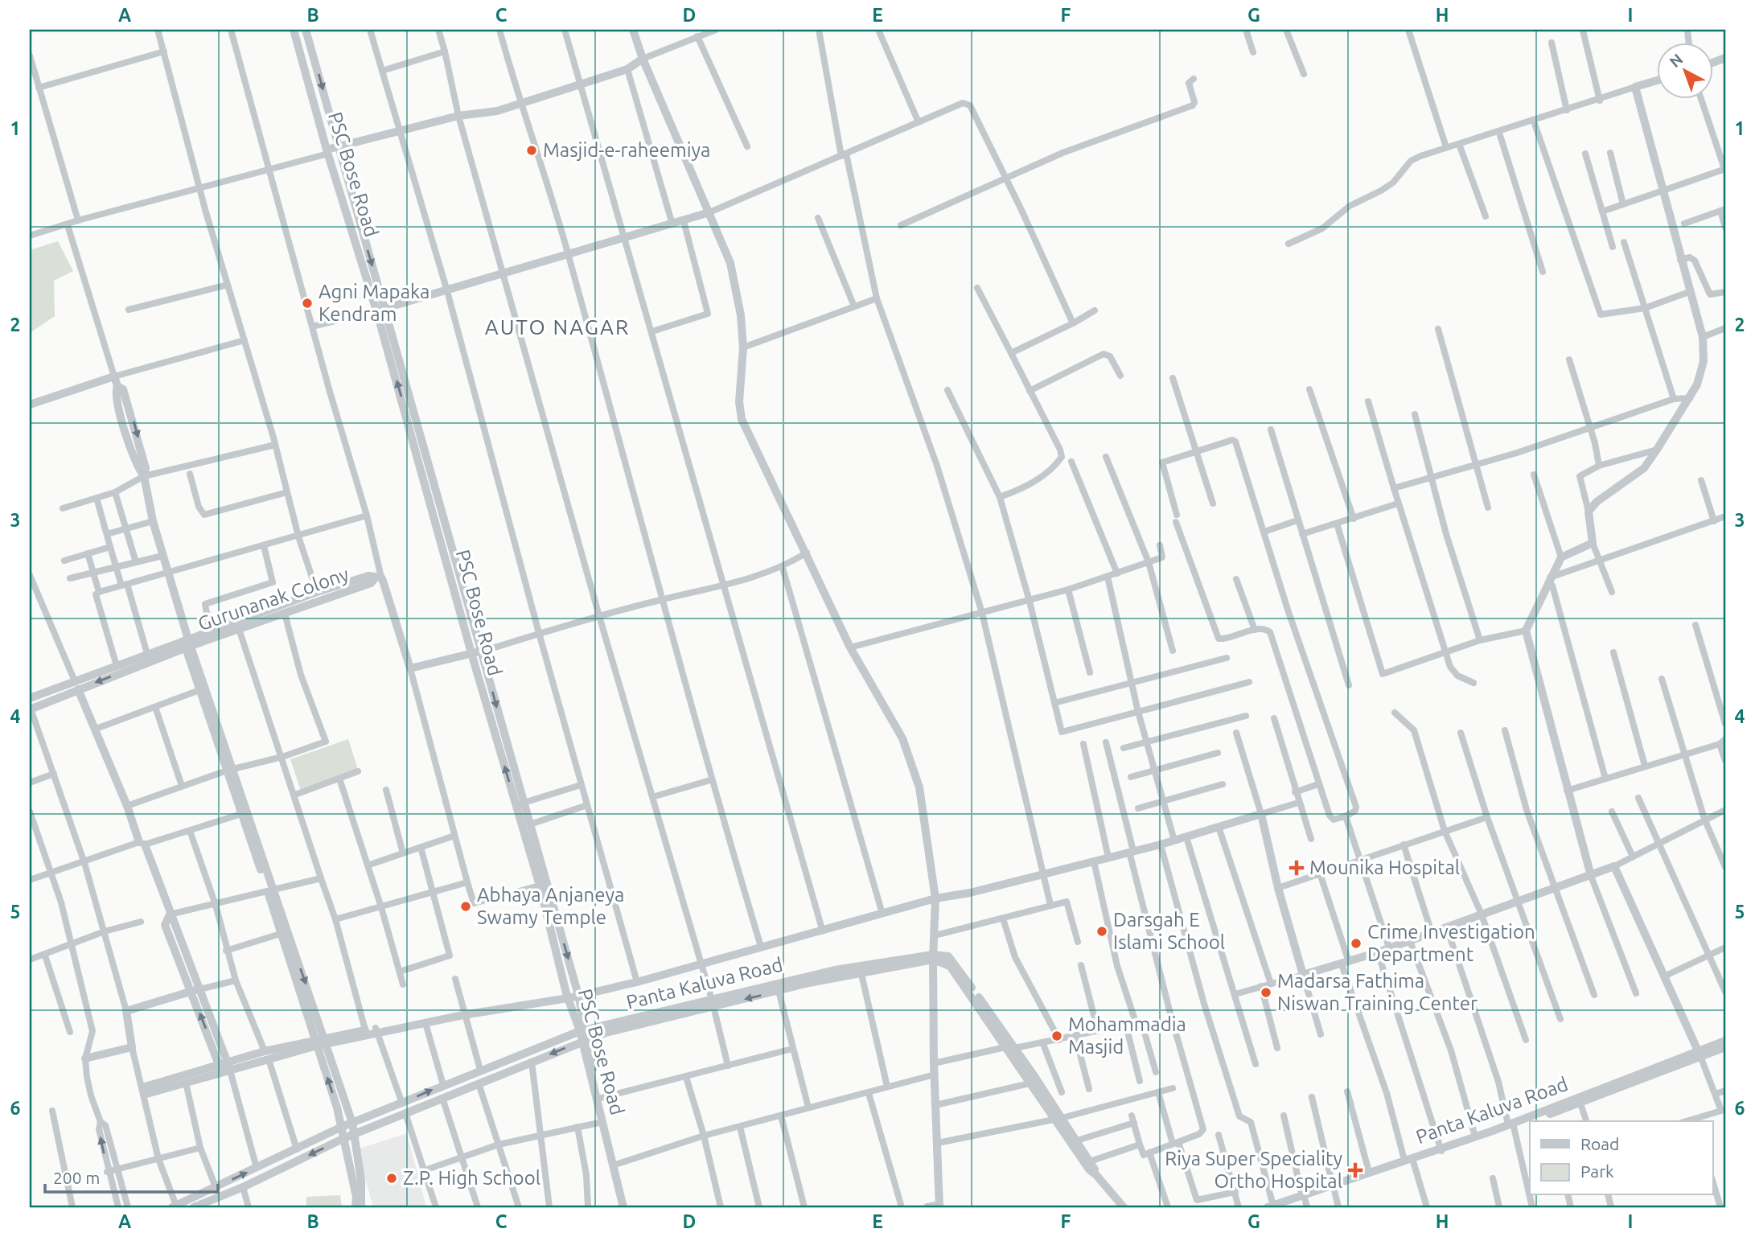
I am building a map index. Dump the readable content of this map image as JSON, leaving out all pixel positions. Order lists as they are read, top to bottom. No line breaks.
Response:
{"streets":{"street":["PSC Bose Road","Gurunanak Colony","Panta Kaluva Road"]},"crossings":[["PSC Bose Road","Panta Kaluva Road"]],"districts":["AUTO NAGAR"],"places":{"other":["Masjid-e-raheemiya","Agni Mapaka Kendram","Abhaya Anjaneya Swamy Temple","Darsgah E Islami School","Crime Investigation Department","Madarsa Fathima Niswan Training Center","Mohammadia Masjid","Z.P. High School"],"health":["Mounika Hospital","Riya Super Speciality Ortho Hospital"]},"legend":["Road","Park"],"scale_bar":"200 m","north":"top left","grid":{"columns":["A","B","C","D","E","F","G","H","I"],"rows":["1","2","3","4","5","6"]}}
